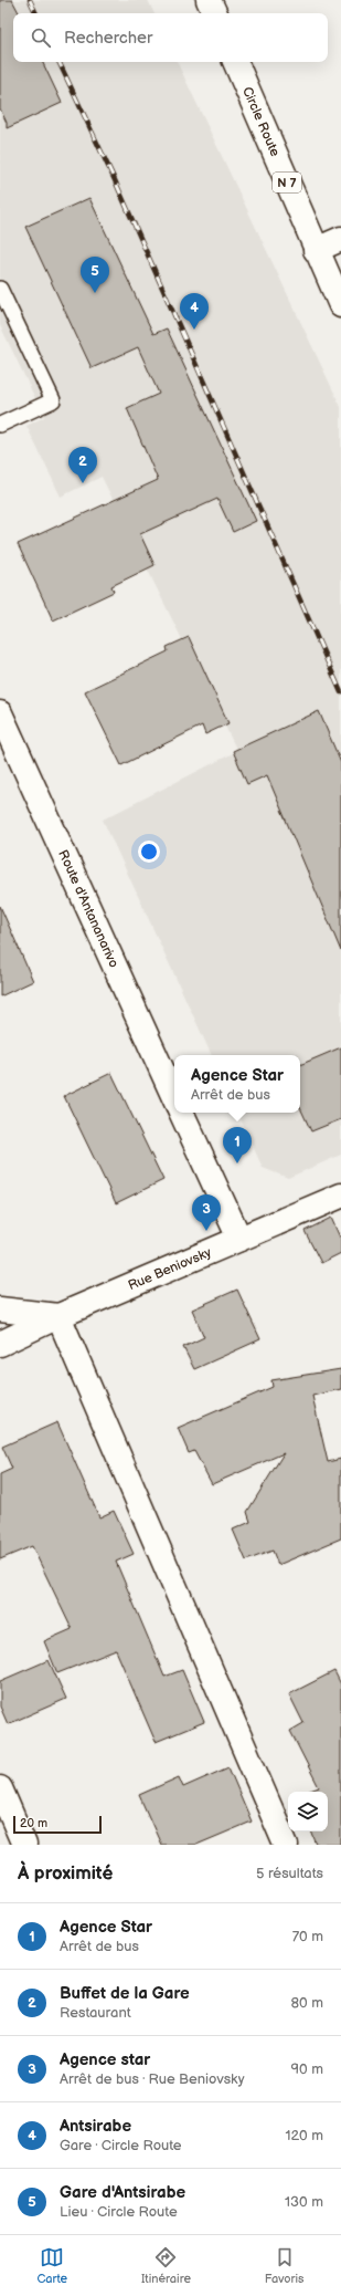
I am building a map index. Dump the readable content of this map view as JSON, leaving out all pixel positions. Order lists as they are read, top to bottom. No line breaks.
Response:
{"streets":{"street":["Circle Route","N 7","Route d'Antananarivo","Rue Beniovsky"]},"scale_bar":"20 m","page":{"search":"Rechercher","pins":["5","4","2","1","3"],"popup":["Agence Star","Arrêt de bus"],"scale":"20 m","heading":["À proximité","5 résultats"],"list":[{"mark":"1","name":"Agence Star","note":"Arrêt de bus","value":"70 m"},{"mark":"2","name":"Buffet de la Gare","note":"Restaurant","value":"80 m"},{"mark":"3","name":"Agence star","note":"Arrêt de bus · Rue Beniovsky","value":"90 m"},{"mark":"4","name":"Antsirabe","note":"Gare · Circle Route","value":"120 m"},{"mark":"5","name":"Gare d'Antsirabe","note":"Lieu · Circle Route","value":"130 m"}],"nav":["Carte","Itinéraire","Favoris"]}}
